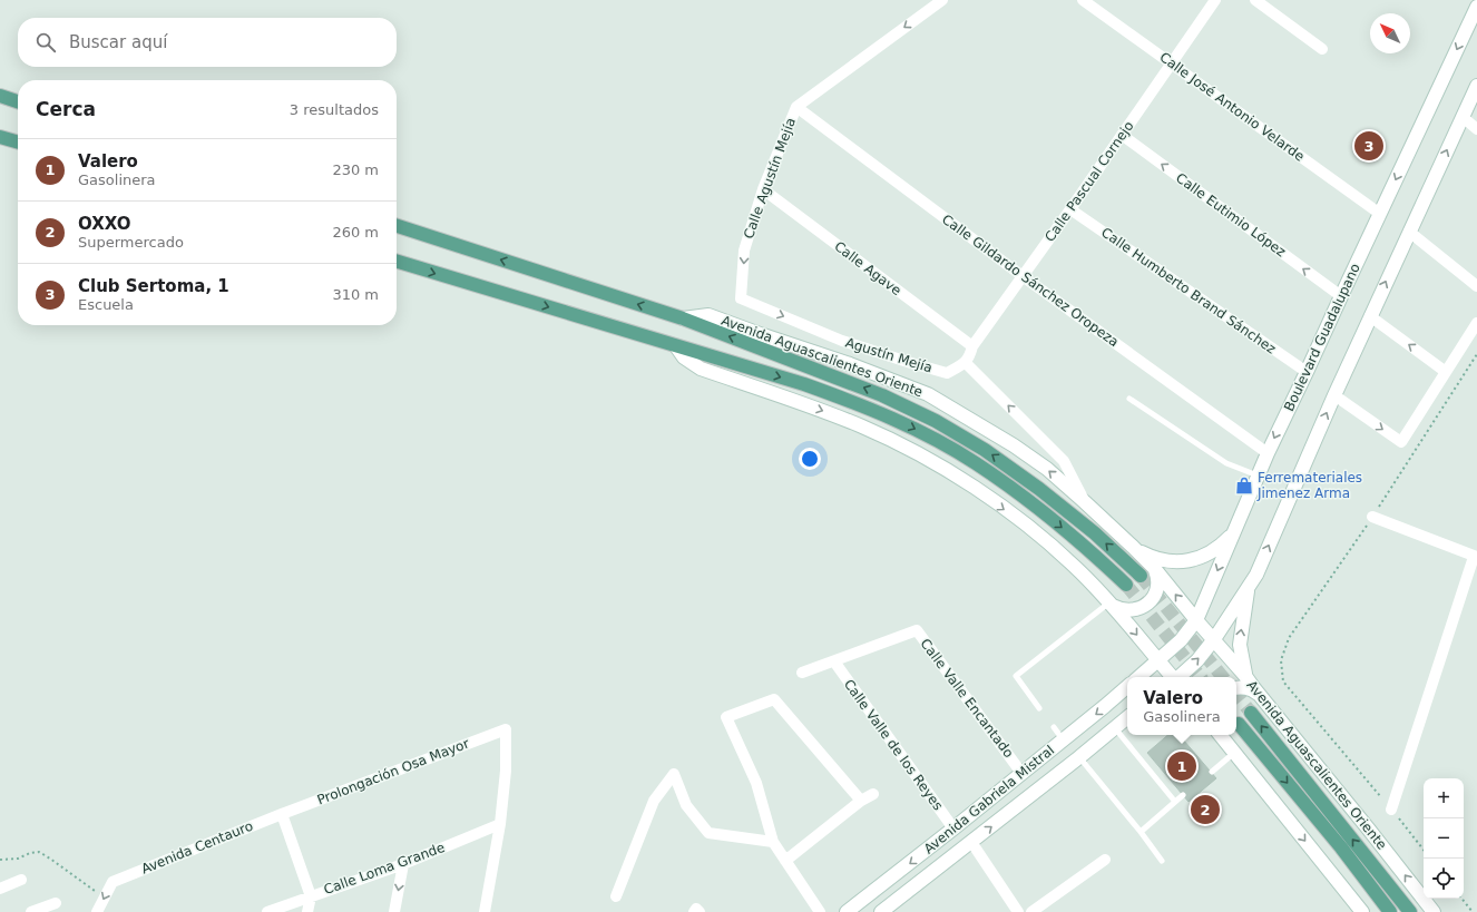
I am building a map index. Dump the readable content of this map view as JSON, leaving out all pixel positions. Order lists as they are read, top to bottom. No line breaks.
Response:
{"streets":{"main road":["Boulevard Guadalupano","Avenida Aguascalientes Oriente","Avenida Gabriela Mistral"],"street":["Calle José Antonio Velarde","Calle Agustín Mejía","Calle Pascual Cornejo","Calle Eutimio López","Calle Agave","Calle Gildardo Sánchez Oropeza","Calle Humberto Brand Sánchez","Agustín Mejía","Calle Valle Encantado","Calle Valle de los Reyes","Prolongación Osa Mayor","Avenida Centauro","Calle Loma Grande"]},"crossings":[["Calle José Antonio Velarde","Calle Pascual Cornejo"],["Calle José Antonio Velarde","Boulevard Guadalupano"],["Calle Agustín Mejía","Calle Agave"],["Calle Agustín Mejía","Calle Gildardo Sánchez Oropeza"],["Calle Agustín Mejía","Agustín Mejía"],["Calle Pascual Cornejo","Calle Eutimio López"],["Calle Pascual Cornejo","Calle Agave"],["Calle Pascual Cornejo","Calle Gildardo Sánchez Oropeza"],["Calle Pascual Cornejo","Calle Humberto Brand Sánchez"],["Calle Pascual Cornejo","Agustín Mejía"],["Calle Eutimio López","Boulevard Guadalupano"],["Calle Gildardo Sánchez Oropeza","Boulevard Guadalupano"],["Calle Humberto Brand Sánchez","Boulevard Guadalupano"],["Boulevard Guadalupano","Avenida Aguascalientes Oriente"],["Calle Valle Encantado","Calle Valle de los Reyes"],["Calle Valle Encantado","Avenida Gabriela Mistral"],["Calle Valle de los Reyes","Avenida Gabriela Mistral"],["Prolongación Osa Mayor","Avenida Centauro"],["Prolongación Osa Mayor","Calle Loma Grande"]],"one_way":["Calle Agustín Mejía","Calle Eutimio López","Agustín Mejía","Avenida Centauro"],"places":{"shop":["Ferremateriales Jimenez Arma"]},"north":"top left","page":{"search":"Buscar aquí","heading":["Cerca","3 resultados"],"pins":["3","1","2"],"list":[{"mark":"1","name":"Valero","note":"Gasolinera","value":"230 m"},{"mark":"2","name":"OXXO","note":"Supermercado","value":"260 m"},{"mark":"3","name":"Club Sertoma, 1","note":"Escuela","value":"310 m"}],"popup":["Valero","Gasolinera"],"map_buttons":["+","−"]}}
